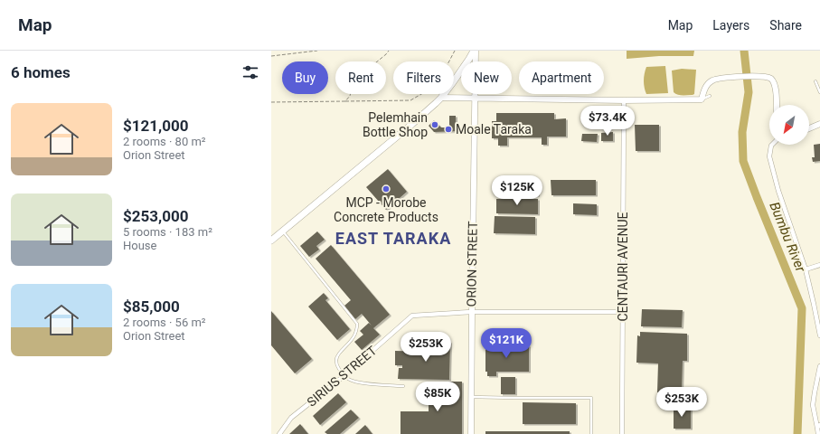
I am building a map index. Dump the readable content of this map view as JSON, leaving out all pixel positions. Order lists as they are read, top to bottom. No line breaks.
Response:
{"streets":{"street":["ORION STREET","CENTAURI AVENUE","SIRIUS STREET"]},"crossings":[["ORION STREET","SIRIUS STREET"],["CENTAURI AVENUE","SIRIUS STREET"]],"districts":["EAST TARAKA"],"water":["Bumbu River"],"places":["Pelemhain Bottle Shop","Moale Taraka","MCP - Morobe Concrete Products"],"north":"bottom left","page":{"header":"Map","nav":["Map","Layers","Share"],"heading":"6 homes","chip":["Buy","Rent","Filters","New","Apartment"],"list":[{"name":"$121,000","note":"2 rooms · 80 m² · Orion Street"},{"name":"$253,000","note":"5 rooms · 183 m² · House"},{"name":"$85,000","note":"2 rooms · 56 m² · Orion Street"}],"price":["$73.4K","$125K","$121K","$253K","$85K","$253K"]}}
